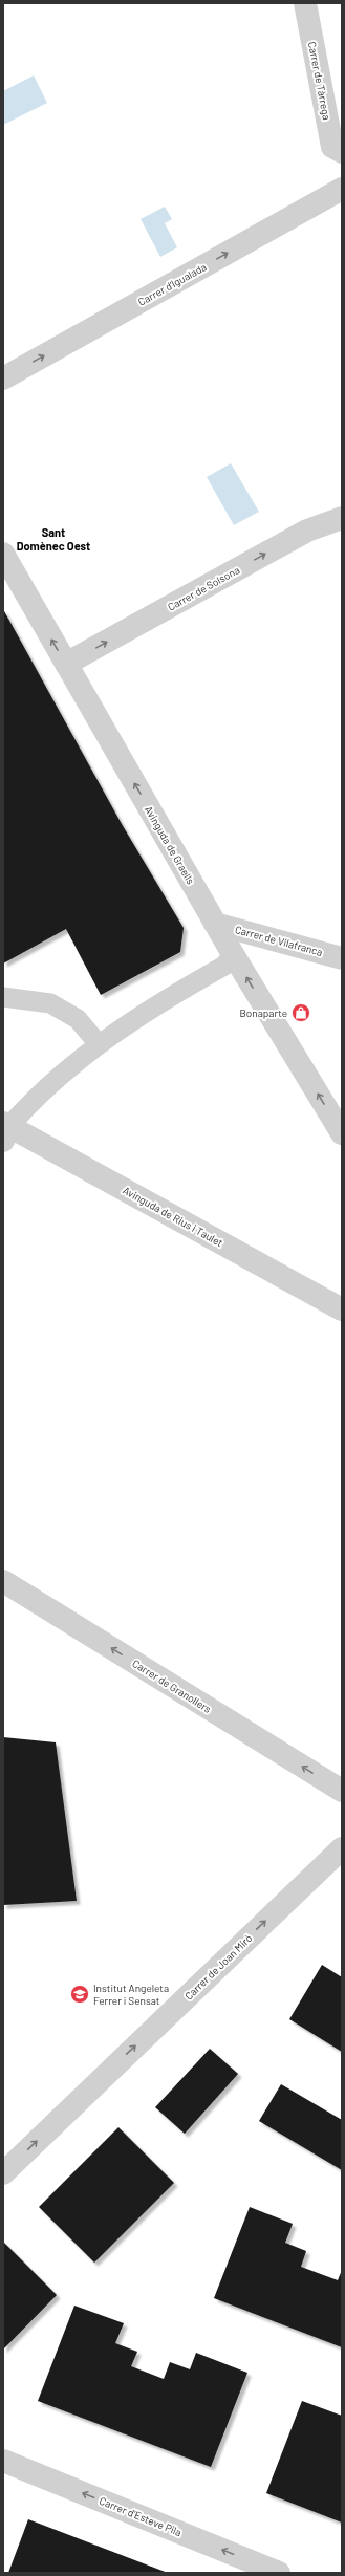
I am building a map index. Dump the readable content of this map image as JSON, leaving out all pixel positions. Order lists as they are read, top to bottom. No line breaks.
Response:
{"streets":{"street":["Carrer de Tàrrega","Carrer d'Igualada","Carrer de Solsona","Avinguda de Graells","Carrer de Vilafranca","Avinguda de Rius i Taulet","Carrer de Granollers","Carrer de Joan Miró","Carrer d'Esteve Pila"]},"crossings":[["Carrer de Solsona","Avinguda de Graells"],["Avinguda de Graells","Carrer de Vilafranca"]],"one_way":["Carrer d'Igualada","Carrer de Solsona","Avinguda de Graells","Carrer de Granollers","Carrer de Joan Miró","Carrer d'Esteve Pila"],"districts":["Sant Domènec Oest"],"places":{"shop":["Bonaparte"],"school or university":["Institut Angeleta Ferrer i Sensat"]}}
